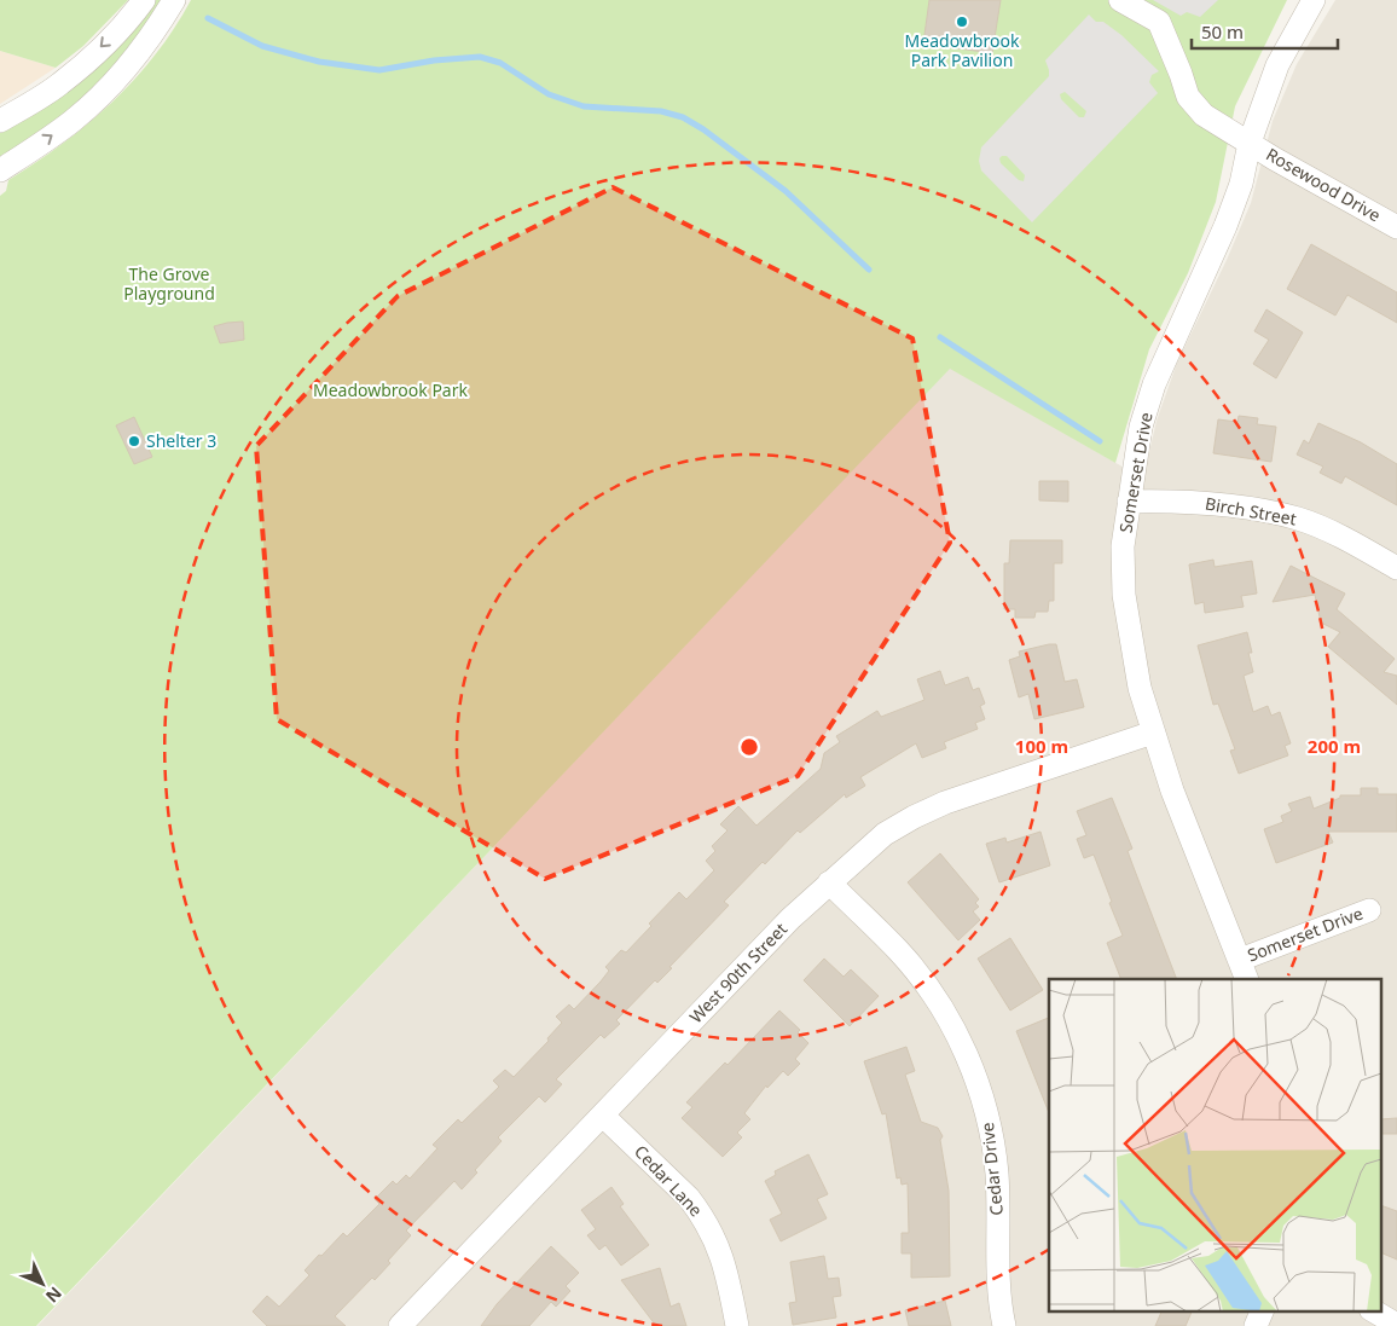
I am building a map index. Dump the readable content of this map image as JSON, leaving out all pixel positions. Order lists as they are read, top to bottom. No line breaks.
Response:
{"streets":{"street":["Rosewood Drive","Somerset Drive","Birch Street","West 90th Street","Cedar Drive","Cedar Lane"]},"crossings":[["Rosewood Drive","Somerset Drive"],["Somerset Drive","Birch Street"],["Somerset Drive","West 90th Street"],["West 90th Street","Cedar Drive"],["West 90th Street","Cedar Lane"]],"parks":["The Grove Playground","Meadowbrook Park"],"places":["Meadowbrook Park Pavilion","Shelter 3"],"scale_bar":"50 m","north":"bottom right","rings":["100 m","200 m"]}
